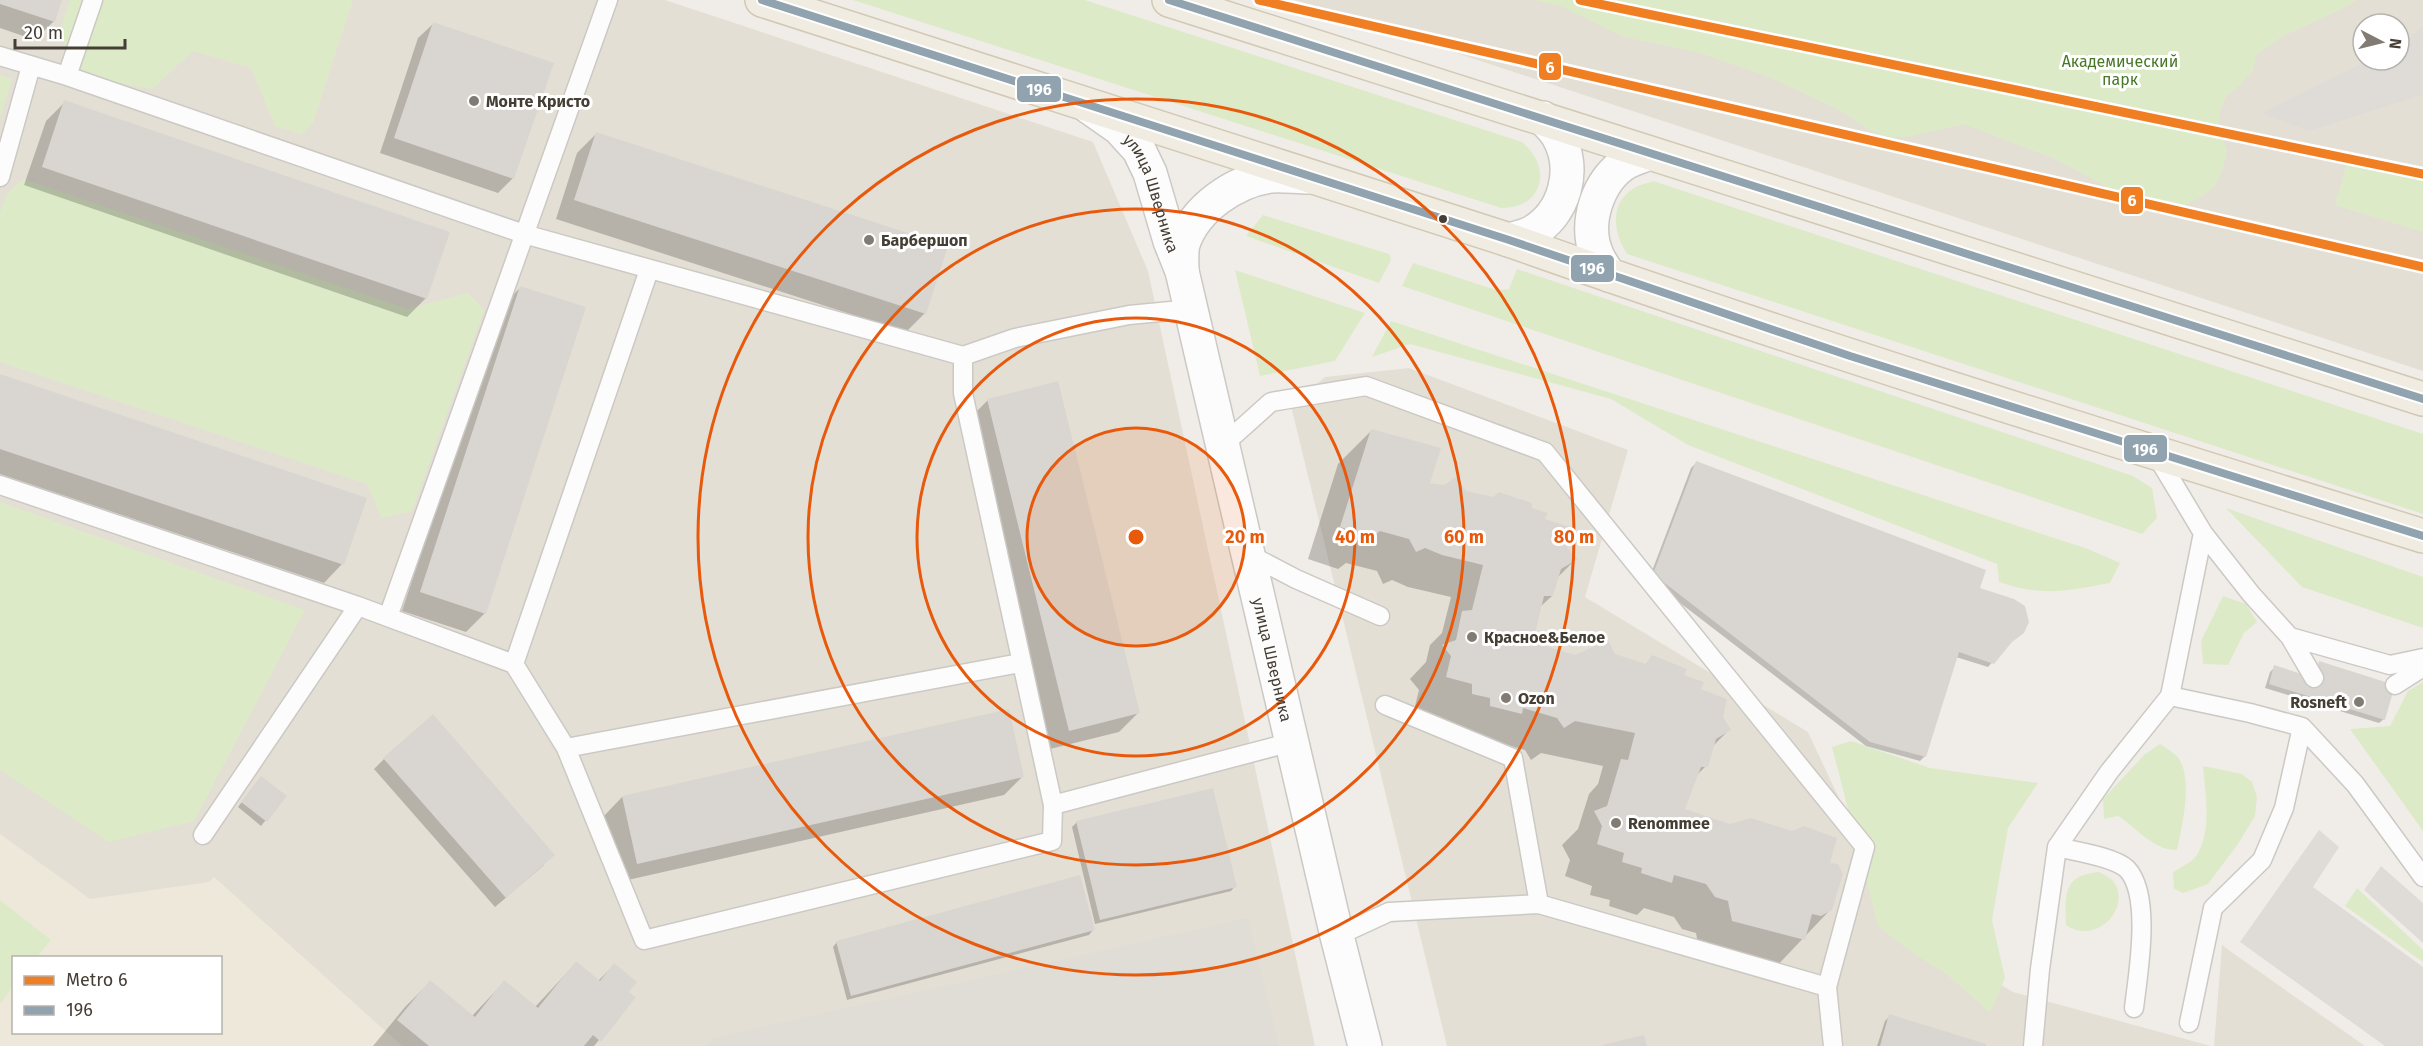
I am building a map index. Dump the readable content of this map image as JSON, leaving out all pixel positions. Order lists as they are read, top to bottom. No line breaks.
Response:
{"streets":{"street":["улица Шверника"]},"parks":["Академический парк"],"places":["Монте Кристо","Барбершоп","Красное&Белое","Ozon","Rosneft","Renommee"],"lines":["metro line 6","transit line 196"],"legend":["Metro 6","196"],"scale_bar":"20 m","north":"right","rings":["20 m","40 m","60 m","80 m"]}
